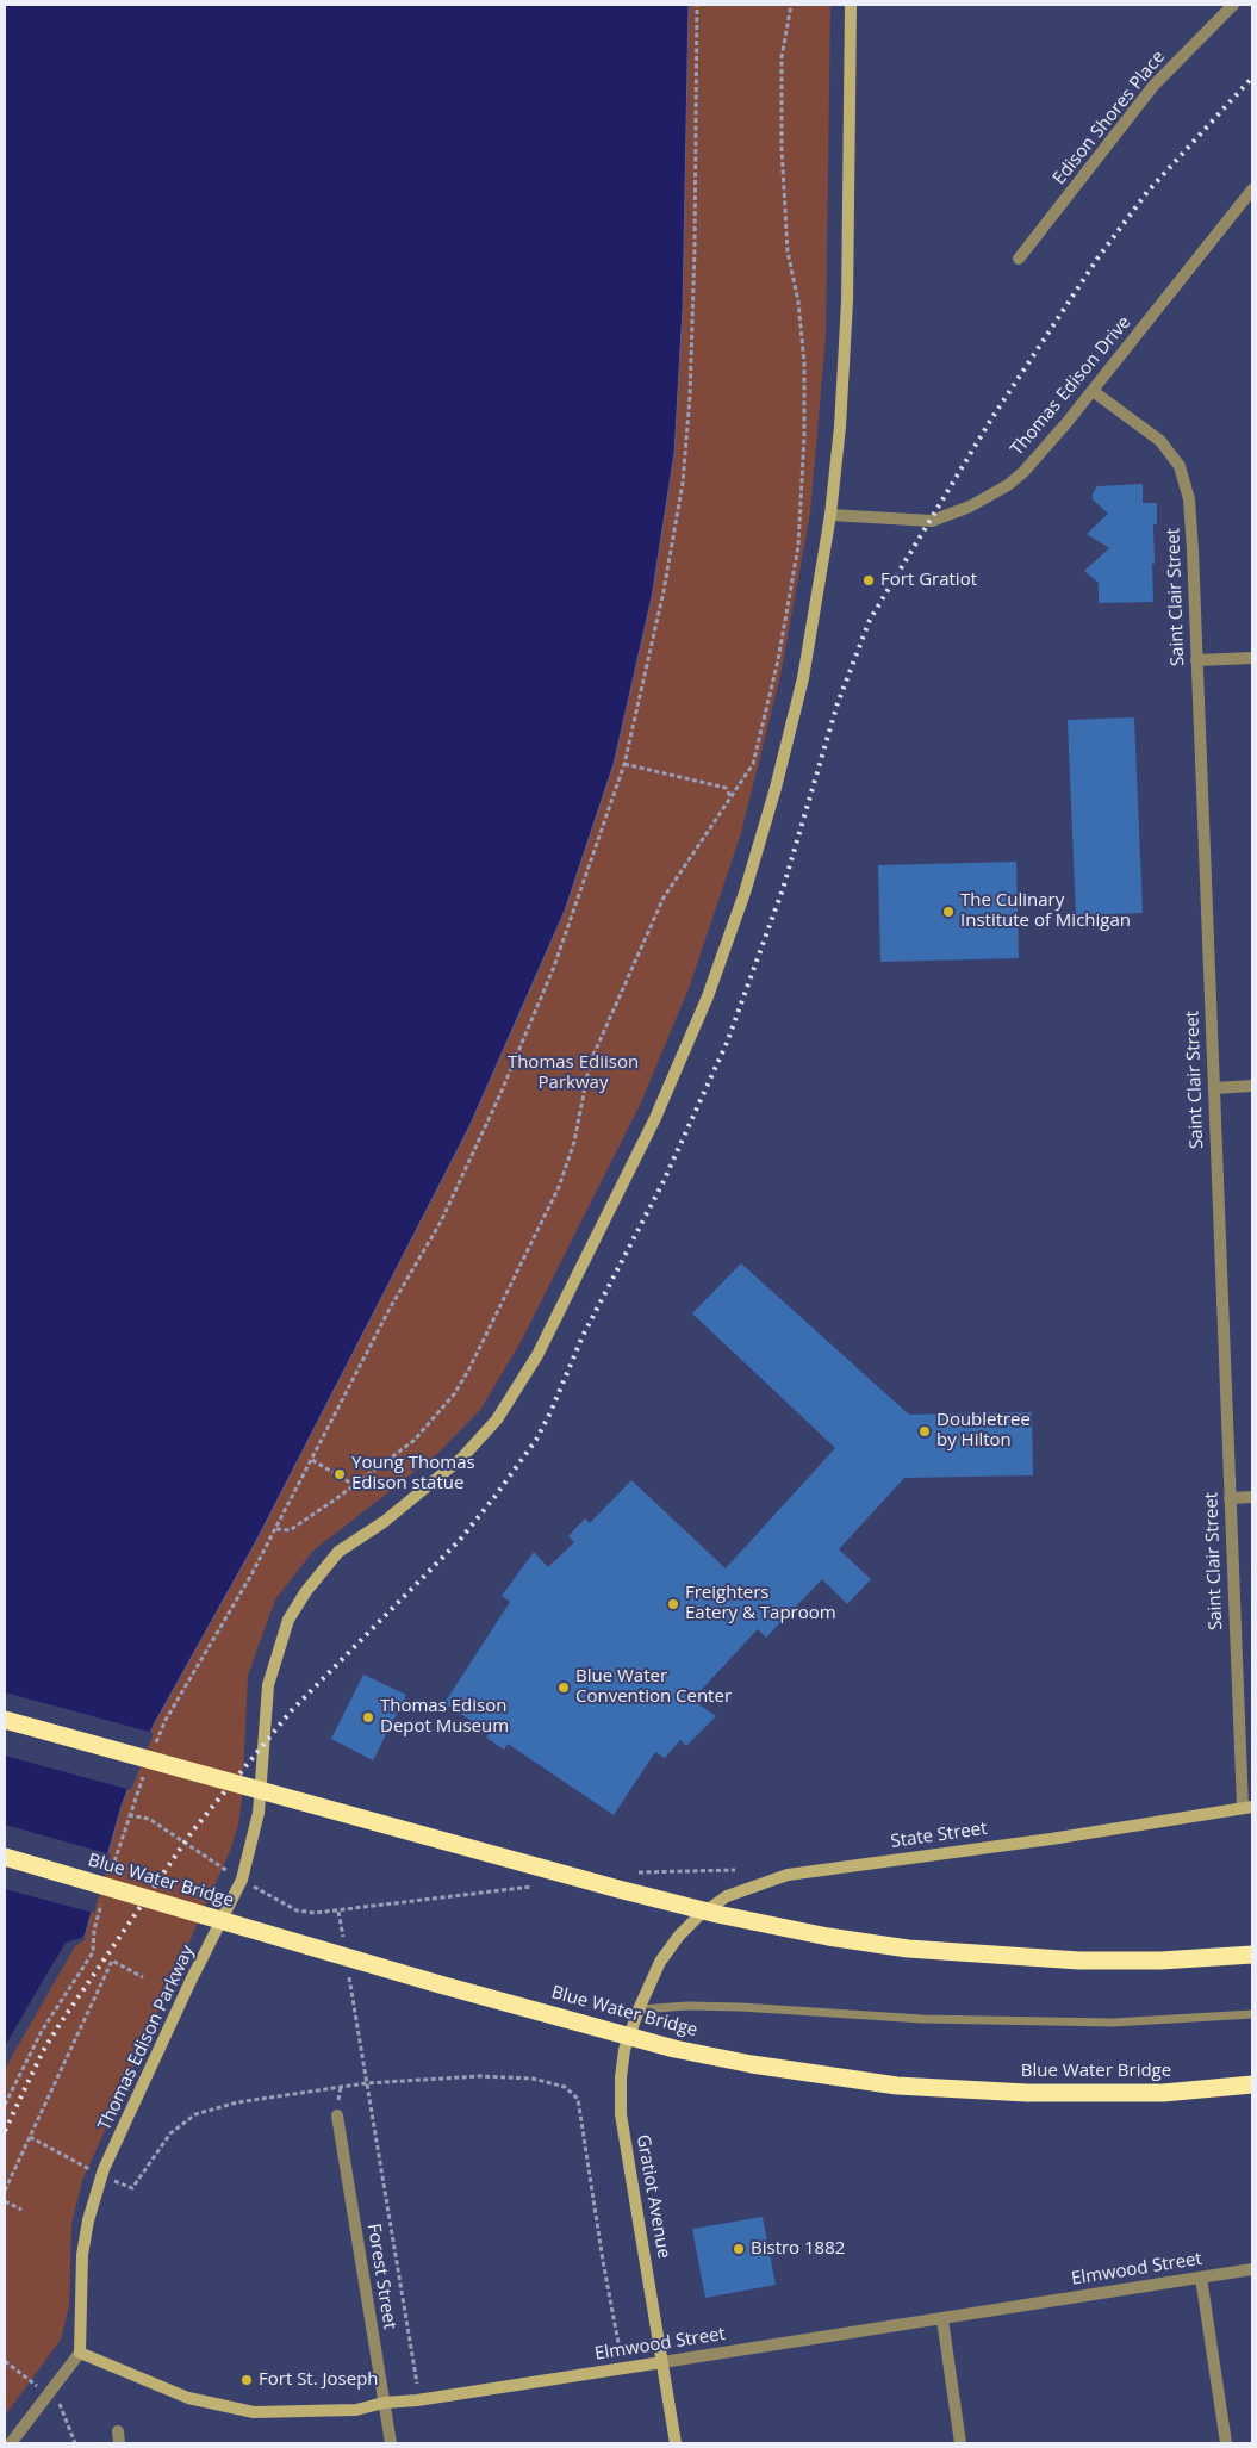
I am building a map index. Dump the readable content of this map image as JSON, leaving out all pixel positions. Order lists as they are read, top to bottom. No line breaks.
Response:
{"streets":{"highway":["Blue Water Bridge"],"street":["Edison Shores Place","Thomas Edison Drive","Saint Clair Street","State Street","Thomas Edison Parkway","Gratiot Avenue","Elmwood Street","Forest Street"]},"crossings":[["Thomas Edison Drive","Saint Clair Street"],["Thomas Edison Drive","Thomas Edison Parkway"],["Saint Clair Street","State Street"],["State Street","Gratiot Avenue"],["Thomas Edison Parkway","Elmwood Street"],["Gratiot Avenue","Elmwood Street"],["Elmwood Street","Forest Street"]],"parks":["Thomas Ediison Parkway"],"places":["Fort Gratiot","The Culinary Institute of Michigan","Doubletree by Hilton","Young Thomas Edison statue","Freighters Eatery & Taproom","Blue Water Convention Center","Thomas Edison Depot Museum","Bistro 1882","Fort St. Joseph"]}
